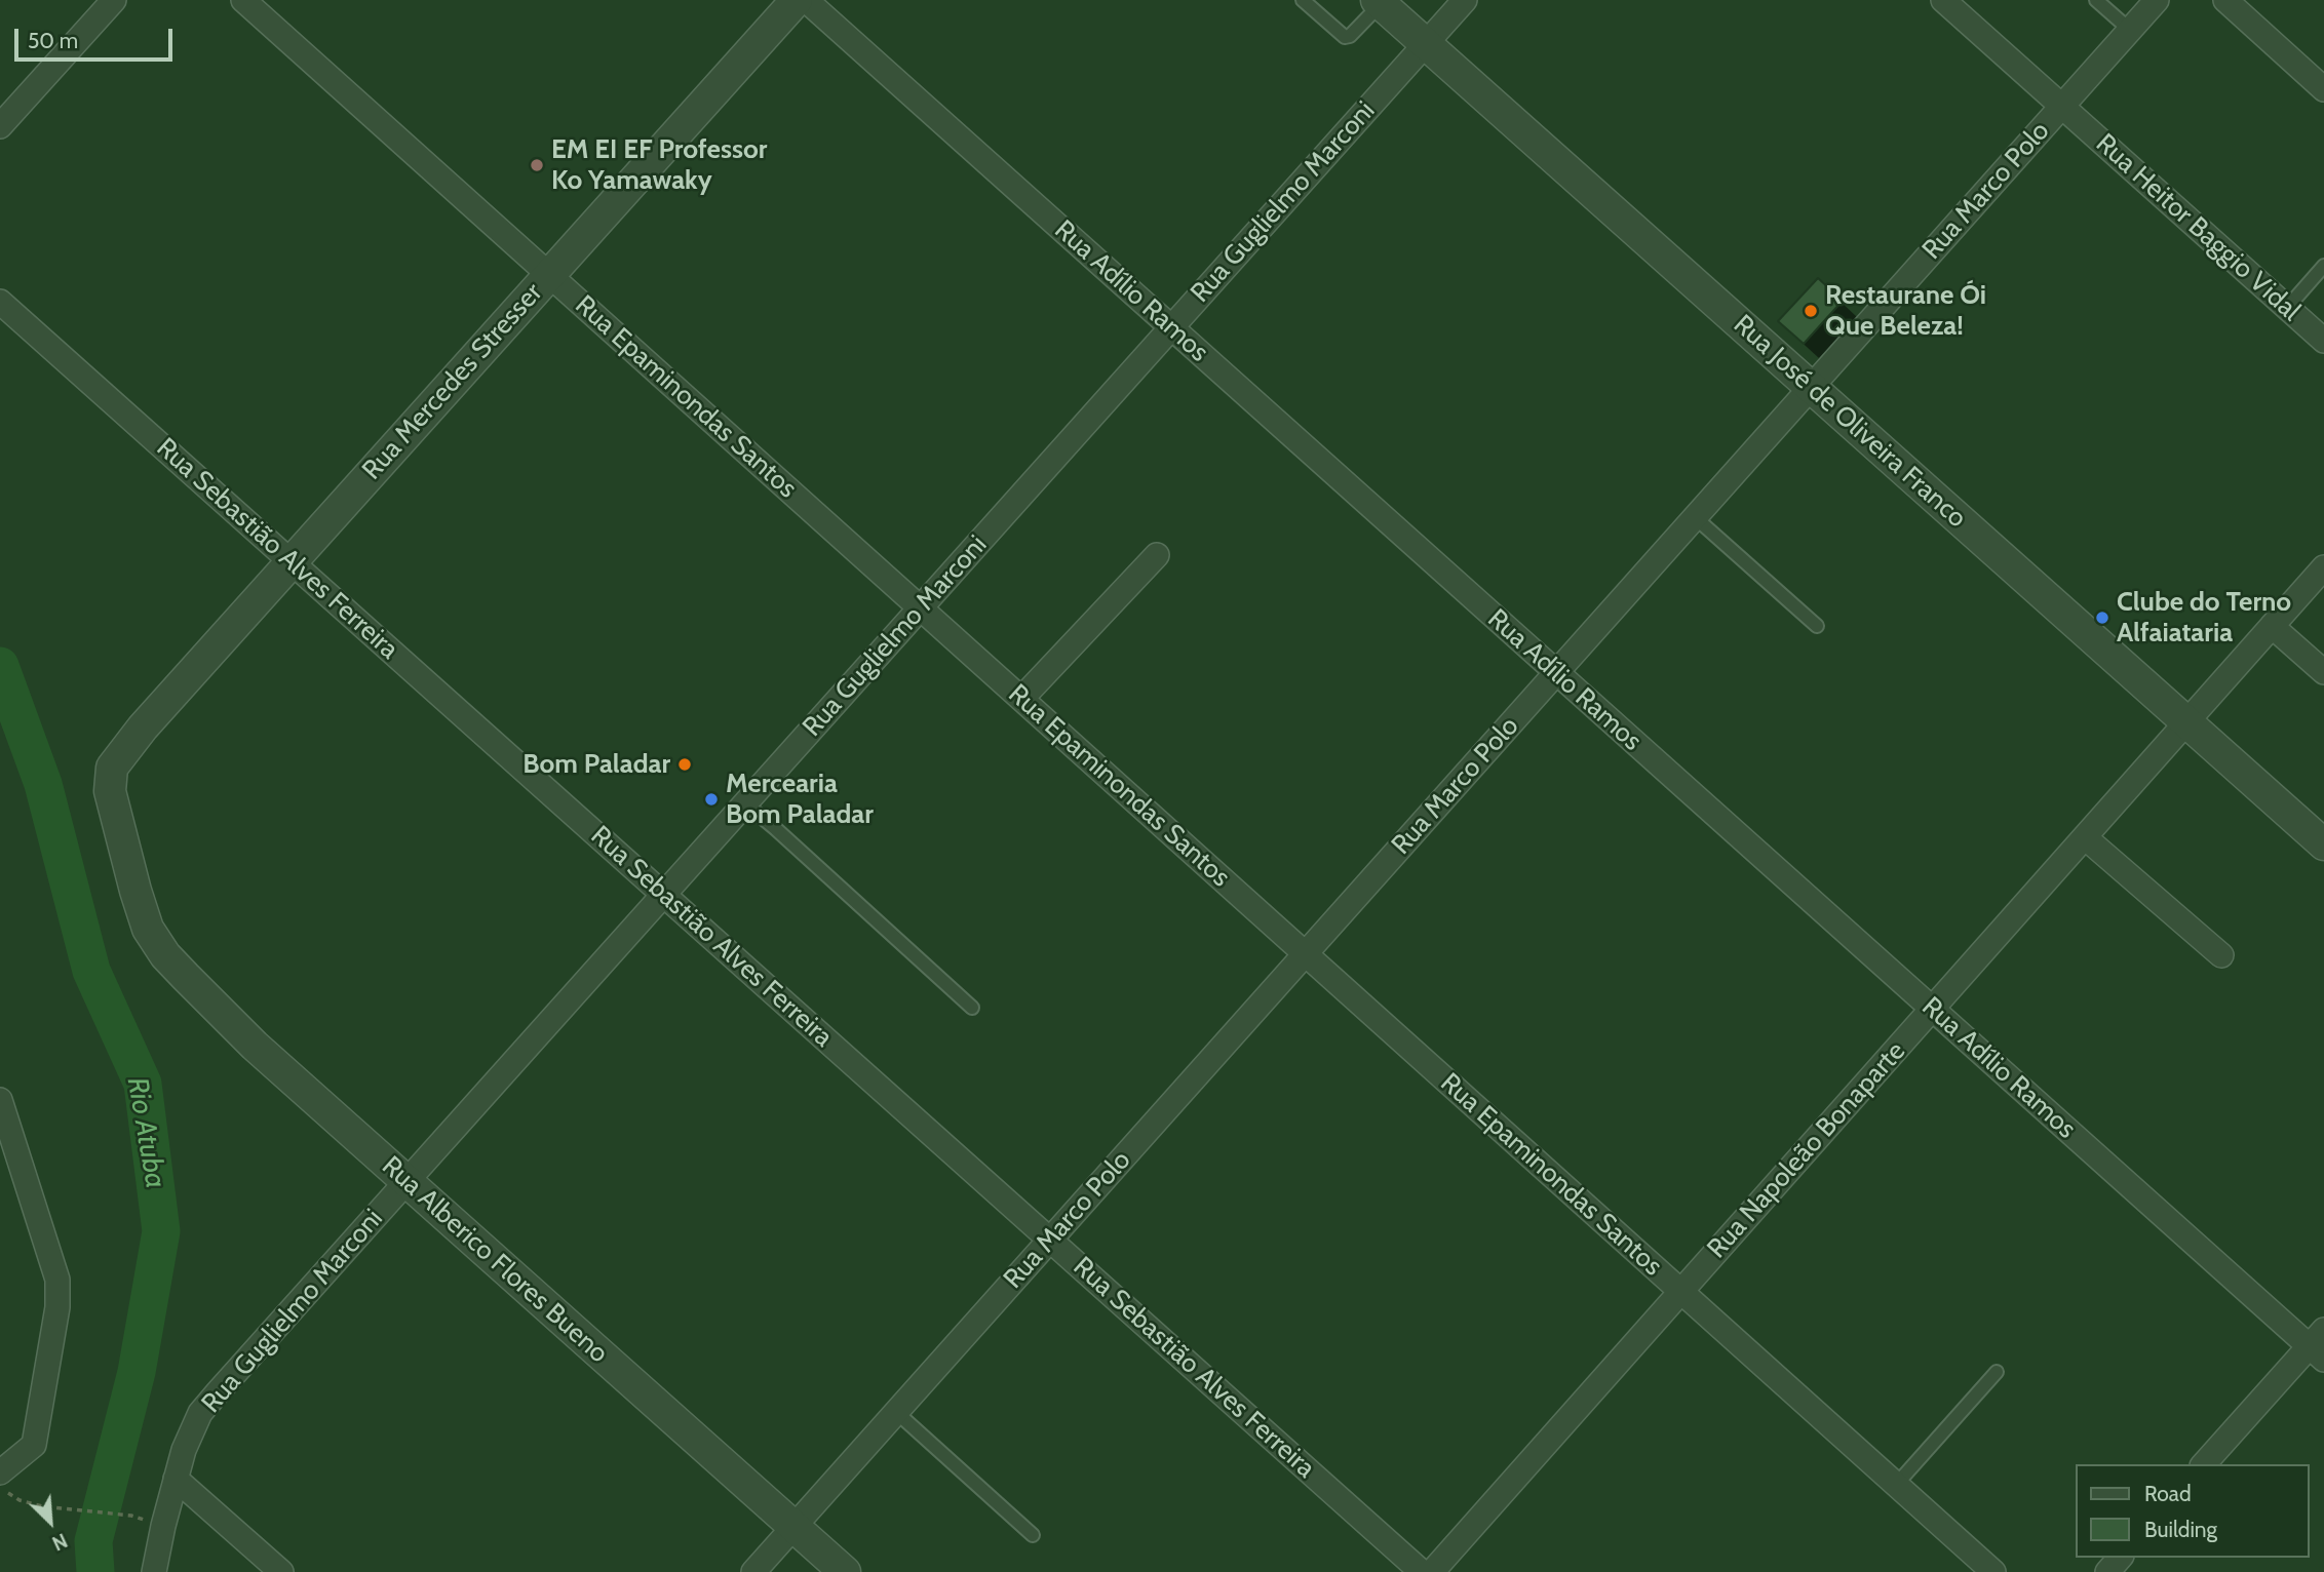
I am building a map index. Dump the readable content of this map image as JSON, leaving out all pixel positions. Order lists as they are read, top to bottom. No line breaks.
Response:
{"streets":{"street":["Rua Marco Polo","Rua Guglielmo Marconi","Rua Heitor Baggio Vidal","Rua Adílio Ramos","Rua Mercedes Stresser","Rua Epaminondas Santos","Rua José de Oliveira Franco","Rua Sebastião Alves Ferreira","Rua Napoleão Bonaparte","Rua Alberico Flores Bueno"]},"crossings":[["Rua Marco Polo","Rua Heitor Baggio Vidal"],["Rua Marco Polo","Rua Adílio Ramos"],["Rua Marco Polo","Rua Epaminondas Santos"],["Rua Marco Polo","Rua José de Oliveira Franco"],["Rua Marco Polo","Rua Sebastião Alves Ferreira"],["Rua Marco Polo","Rua Alberico Flores Bueno"],["Rua Guglielmo Marconi","Rua Adílio Ramos"],["Rua Guglielmo Marconi","Rua Epaminondas Santos"],["Rua Guglielmo Marconi","Rua José de Oliveira Franco"],["Rua Guglielmo Marconi","Rua Sebastião Alves Ferreira"],["Rua Guglielmo Marconi","Rua Alberico Flores Bueno"],["Rua Adílio Ramos","Rua Napoleão Bonaparte"],["Rua Mercedes Stresser","Rua Epaminondas Santos"],["Rua Mercedes Stresser","Rua Sebastião Alves Ferreira"],["Rua Mercedes Stresser","Rua Alberico Flores Bueno"],["Rua Epaminondas Santos","Rua Napoleão Bonaparte"],["Rua José de Oliveira Franco","Rua Napoleão Bonaparte"]],"water":["Rio Atuba"],"places":["EM EI EF Professor Ko Yamawaky","Restaurane Ói Que Beleza!","Clube do Terno Alfaiataria","Bom Paladar","Mercearia Bom Paladar"],"legend":["Road","Building"],"scale_bar":"50 m","north":"bottom right"}
